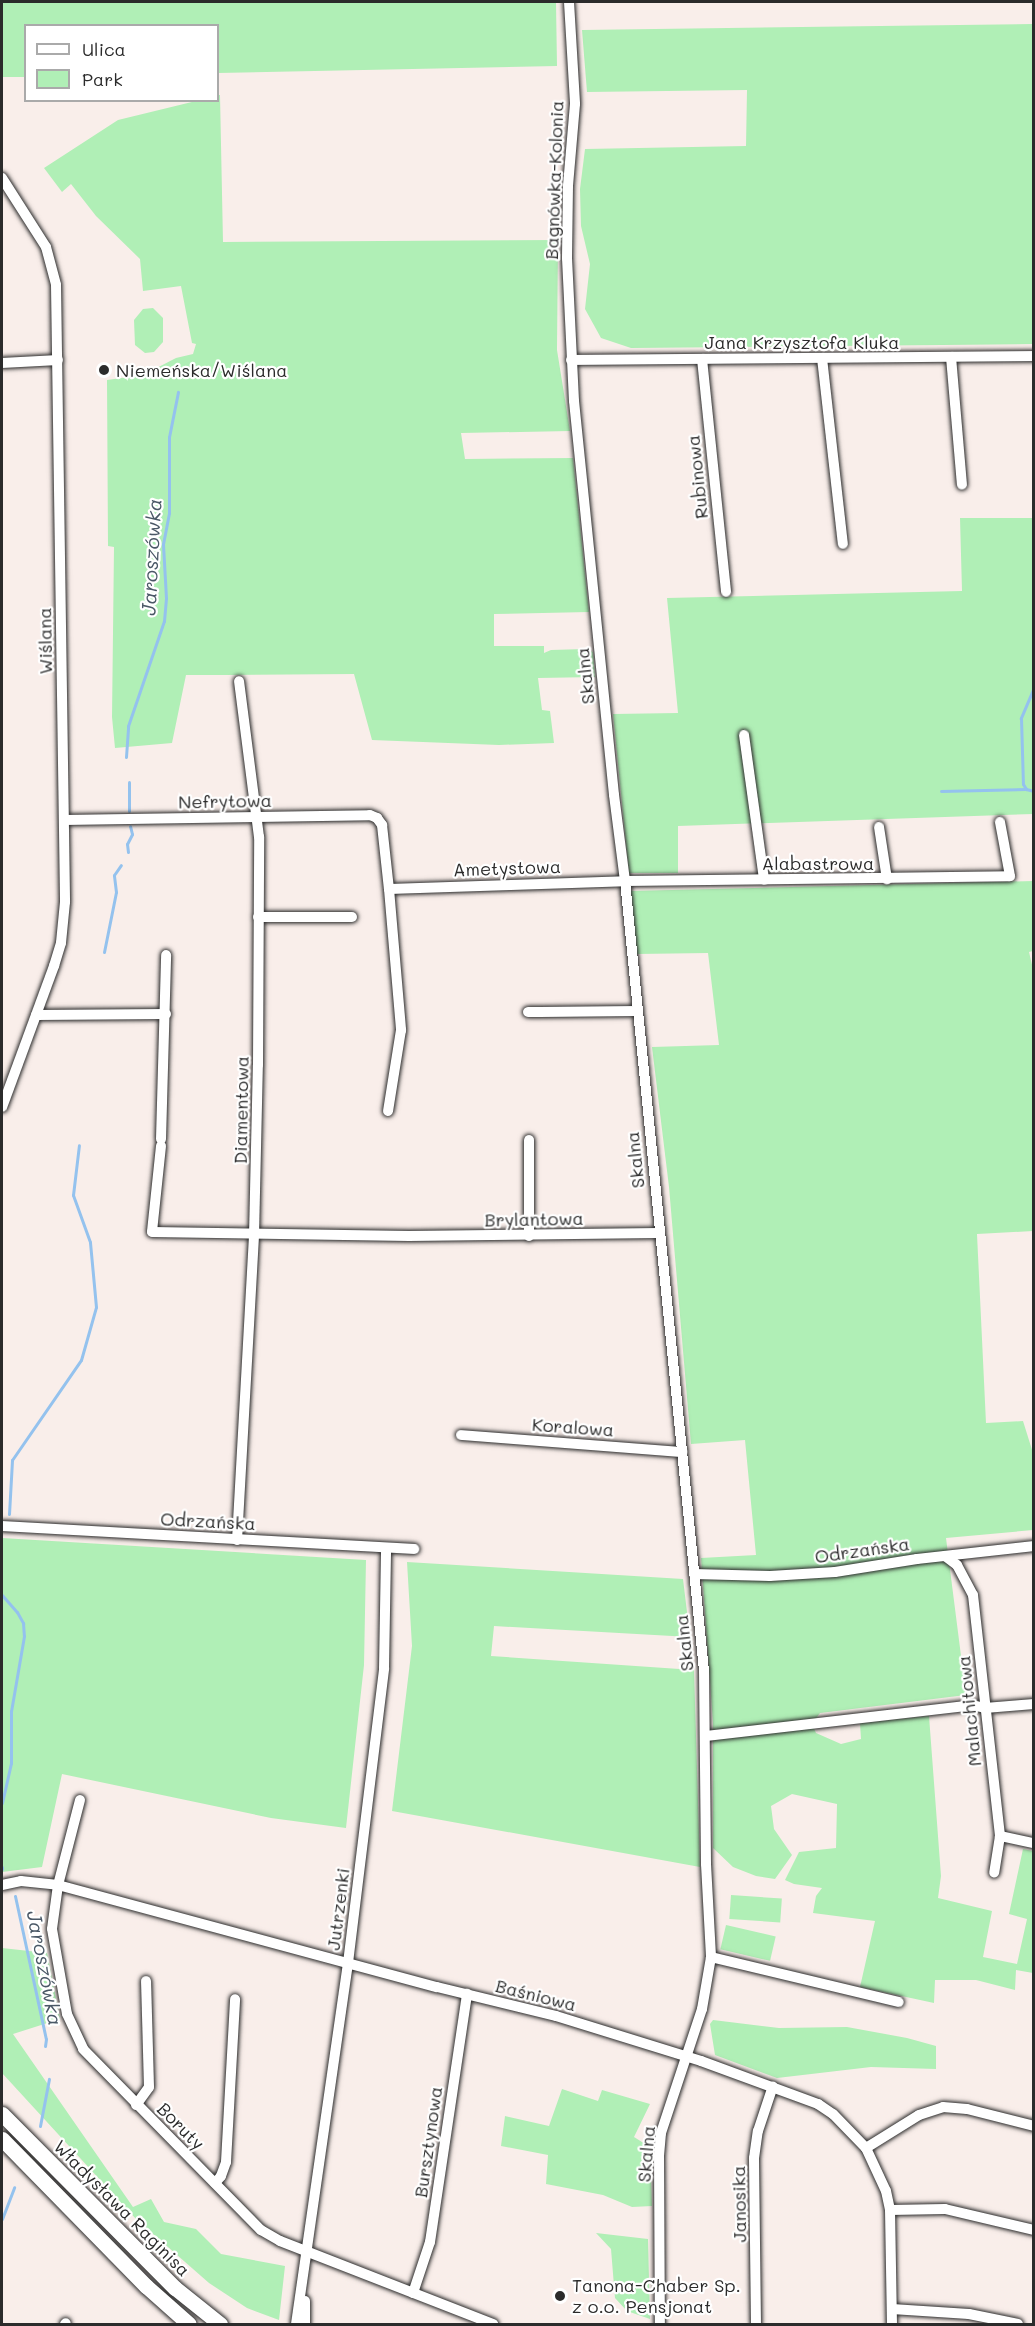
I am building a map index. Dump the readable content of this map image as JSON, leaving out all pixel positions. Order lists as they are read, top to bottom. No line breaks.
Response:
{"streets":{"main road":["Władysława Raginisa"],"street":["Bagnówka-Kolonia","Jana Krzysztofa Kluka","Rubinowa","Wiślana","Skalna","Nefrytowa","Alabastrowa","Ametystowa","Diamentowa","Brylantowa","Koralowa","Odrzańska","Malachitowa","Jutrzenki","Baśniowa","Boruty","Bursztynowa","Janosika"]},"crossings":[["Bagnówka-Kolonia","Jana Krzysztofa Kluka"],["Bagnówka-Kolonia","Skalna"],["Jana Krzysztofa Kluka","Rubinowa"],["Jana Krzysztofa Kluka","Skalna"],["Wiślana","Nefrytowa"],["Skalna","Alabastrowa"],["Skalna","Ametystowa"],["Skalna","Brylantowa"],["Skalna","Koralowa"],["Skalna","Odrzańska"],["Skalna","Baśniowa"],["Nefrytowa","Ametystowa"],["Nefrytowa","Diamentowa"],["Alabastrowa","Ametystowa"],["Diamentowa","Brylantowa"],["Diamentowa","Odrzańska"],["Odrzańska","Malachitowa"],["Odrzańska","Jutrzenki"],["Jutrzenki","Baśniowa"],["Jutrzenki","Boruty"],["Baśniowa","Boruty"],["Baśniowa","Bursztynowa"],["Baśniowa","Janosika"],["Boruty","Bursztynowa"]],"water":["Jaroszówka"],"places":["Niemeńska/Wiślana","Tanona-Chaber Sp. z o.o. Pensjonat"],"legend":["Ulica","Park"]}
